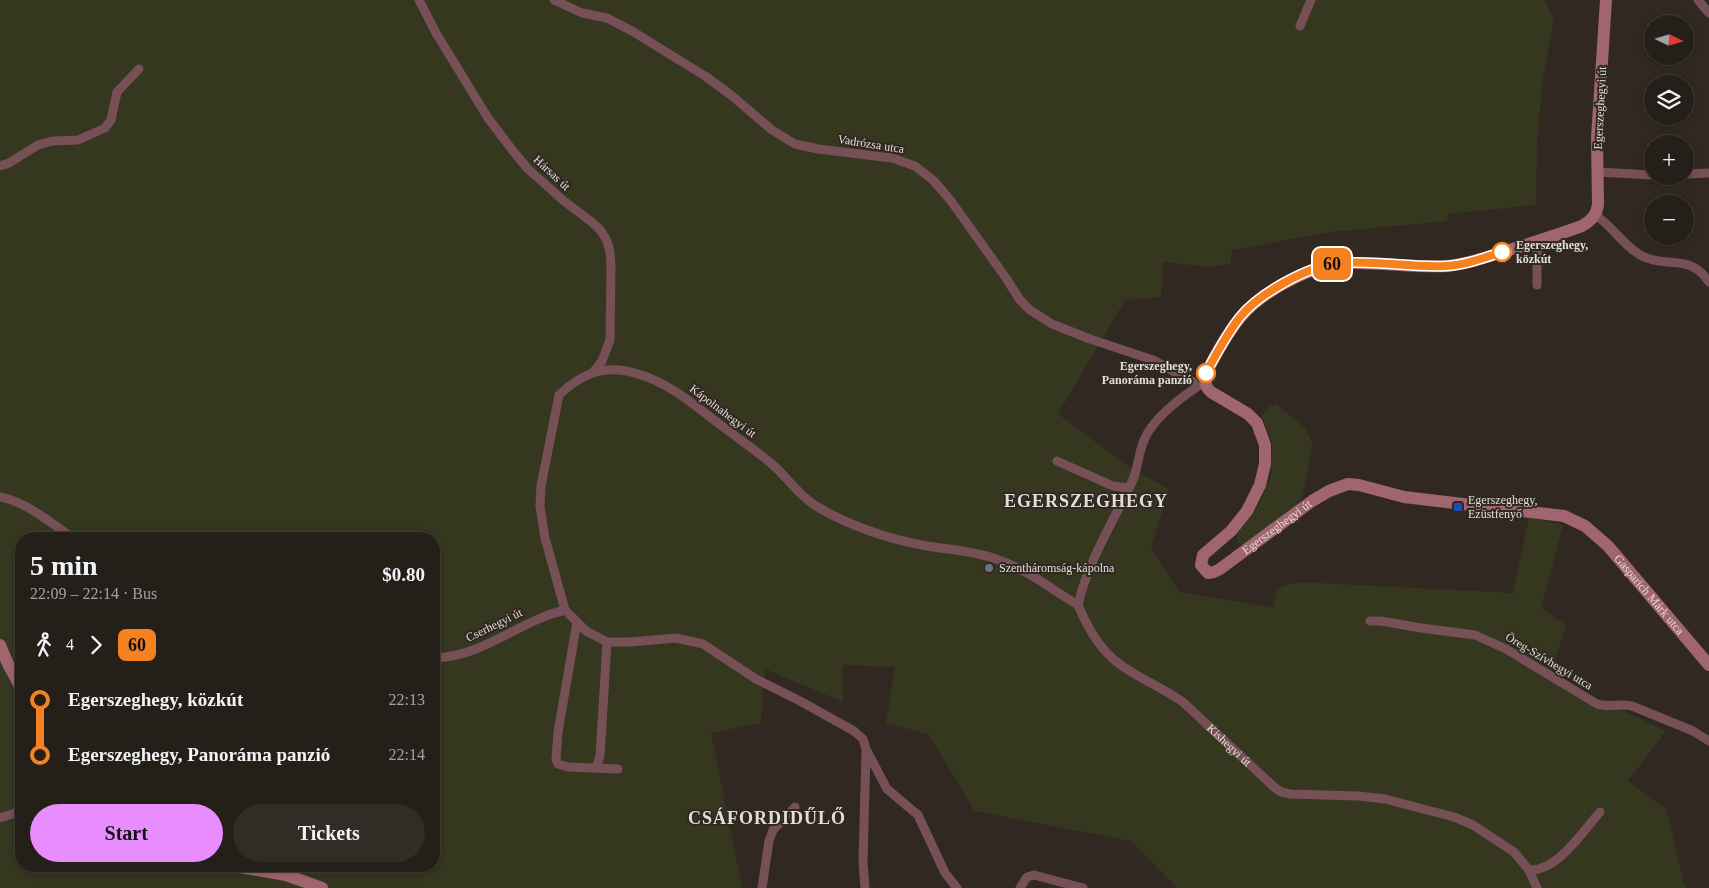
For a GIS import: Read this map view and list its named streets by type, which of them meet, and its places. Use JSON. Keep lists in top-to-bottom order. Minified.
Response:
{"streets":{"street":["Egerszeghegyi út","Vadrózsa utca","Hársas út","Kápolnahegyi út","Gasparich Márk utca","Cserhegyi út","Öreg-Szívhegyi utca","Kishegyi út"]},"crossings":[["Egerszeghegyi út","Vadrózsa utca"],["Egerszeghegyi út","Gasparich Márk utca"],["Hársas út","Kápolnahegyi út"],["Kápolnahegyi út","Kishegyi út"]],"districts":["EGERSZEGHEGY","CSÁFORDIDŰLŐ"],"places":{"other":["Egerszeghegy, közkút","Egerszeghegy, Panoráma panzió","Szentháromság-kápolna"],"transit":["Egerszeghegy, Ezüstfenyő"]},"lines":["bus line 60"],"north":"right","page":{"on_map":"60","map_buttons":["+","−"],"heading":["5 min","22:09 – 22:14 · Bus","$0.80"],"legs":["4","60"],"list":[{"name":"Egerszeghegy, közkút","value":"22:13"},{"name":"Egerszeghegy, Panoráma panzió","value":"22:14"}],"buttons":["Start","Tickets"]}}
